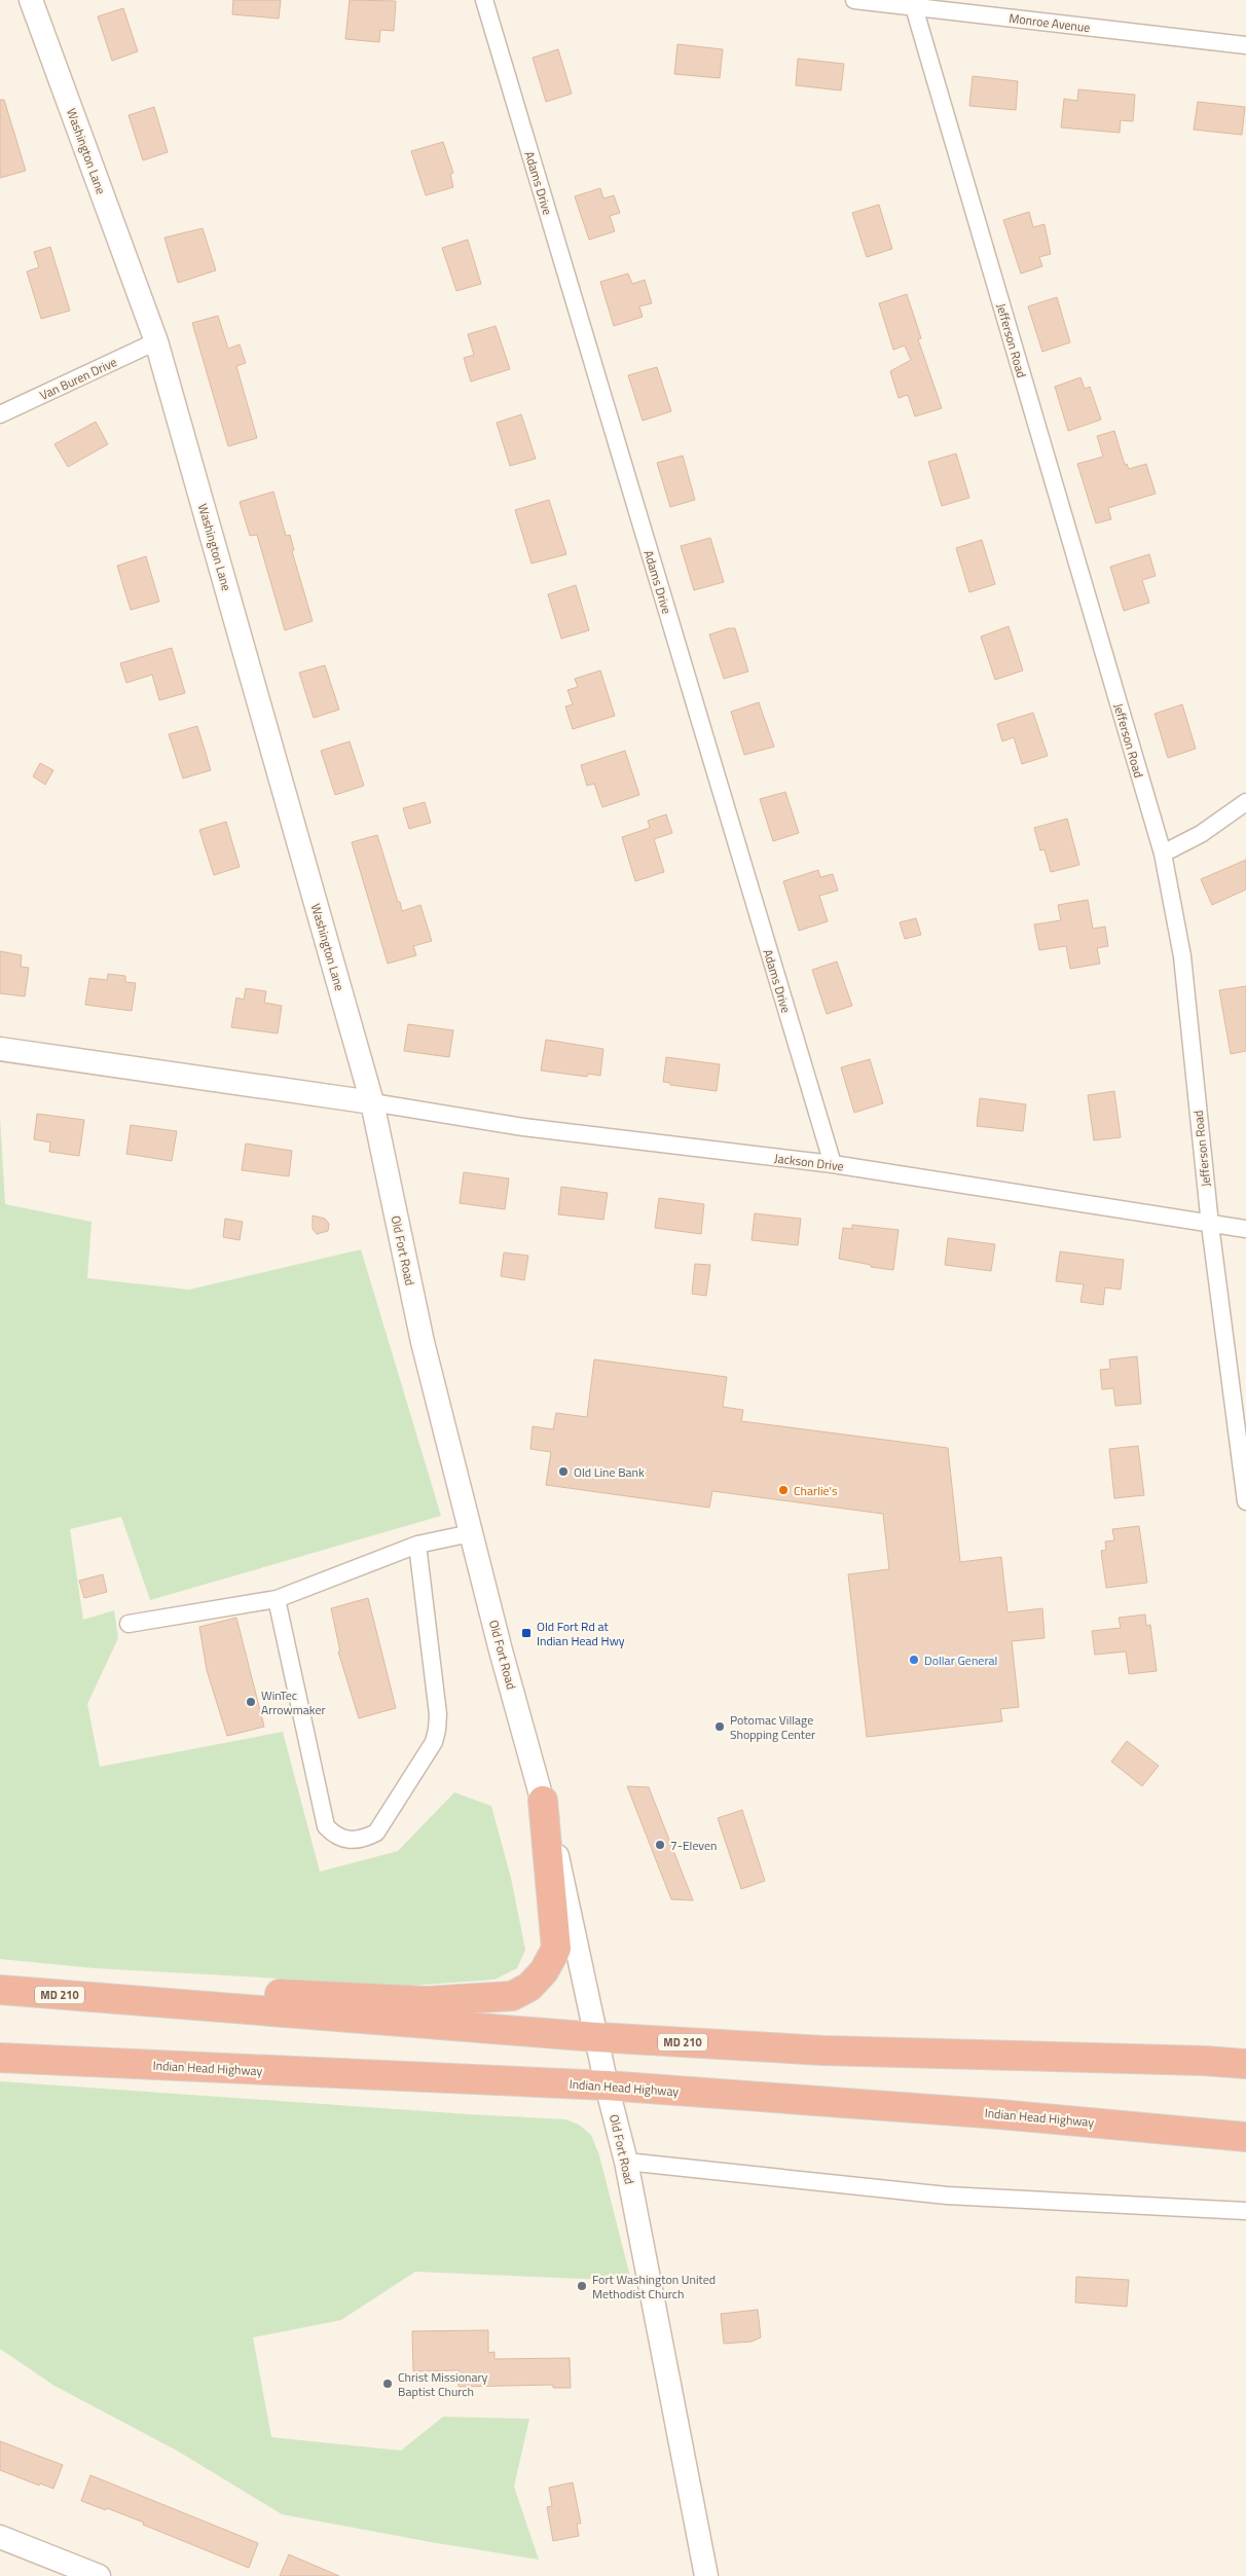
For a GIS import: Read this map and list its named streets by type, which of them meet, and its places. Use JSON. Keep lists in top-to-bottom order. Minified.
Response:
{"streets":{"highway":["MD 210","Indian Head Highway"],"main road":["Washington Lane","Old Fort Road"],"street":["Monroe Avenue","Adams Drive","Jefferson Road","Van Buren Drive","Jackson Drive"]},"crossings":[["Monroe Avenue","Jefferson Road"],["Washington Lane","Van Buren Drive"],["Washington Lane","Jackson Drive"],["Washington Lane","Old Fort Road"],["Adams Drive","Jackson Drive"],["Jefferson Road","Jackson Drive"],["Jackson Drive","Old Fort Road"],["Old Fort Road","MD 210"],["Old Fort Road","Indian Head Highway"]],"places":{"other":["Old Line Bank","Charlie's","Dollar General","WinTec Arrowmaker","Potomac Village Shopping Center","7-Eleven","Fort Washington United Methodist Church","Christ Missionary Baptist Church"],"transit":["Old Fort Rd at Indian Head Hwy"]}}
